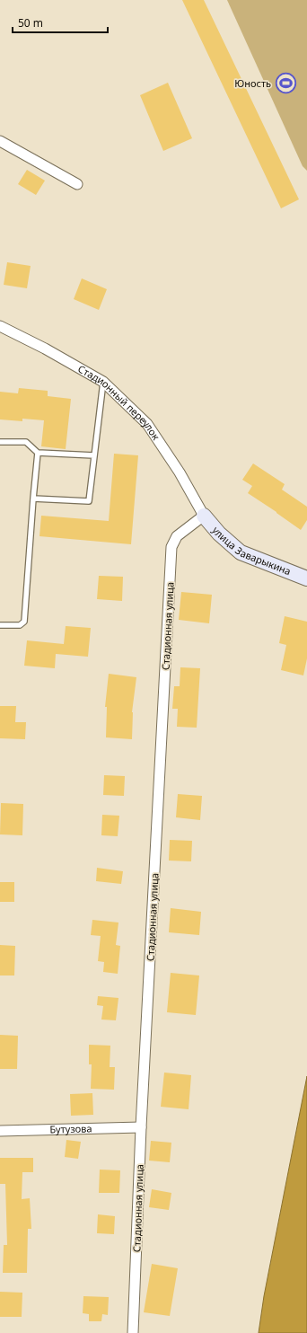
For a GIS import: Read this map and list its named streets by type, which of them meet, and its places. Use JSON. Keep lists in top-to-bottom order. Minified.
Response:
{"streets":{"street":["Стадионный переулок","улица Заварыкина","Стадионная улица","Бутузова"]},"crossings":[["Стадионный переулок","улица Заварыкина"],["Стадионный переулок","Стадионная улица"],["улица Заварыкина","Стадионная улица"],["Стадионная улица","Бутузова"]],"places":{"sports":["Юность"]},"scale_bar":"50 m"}
